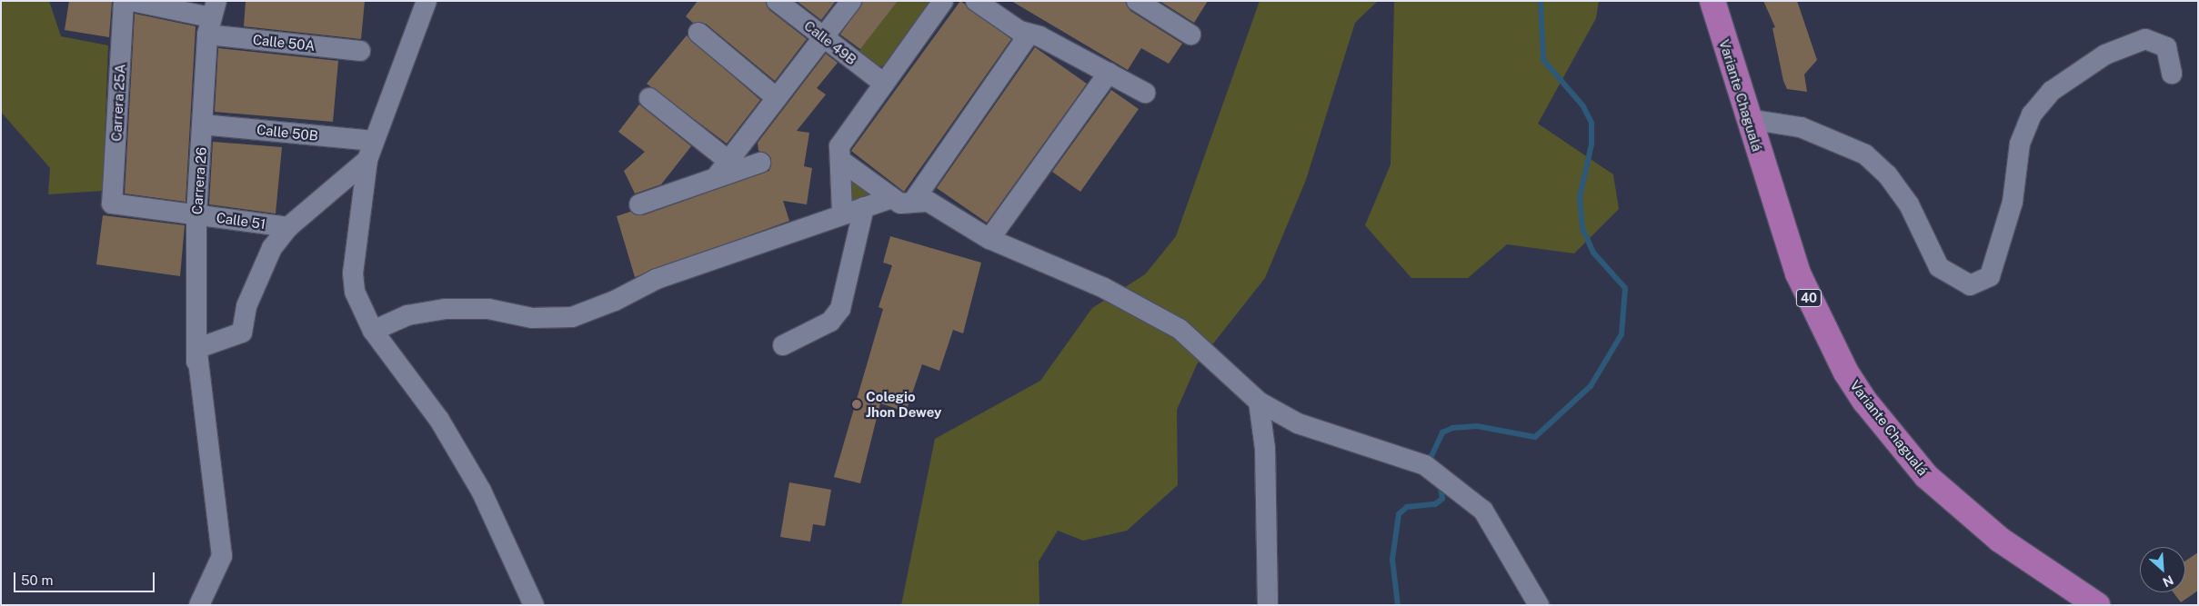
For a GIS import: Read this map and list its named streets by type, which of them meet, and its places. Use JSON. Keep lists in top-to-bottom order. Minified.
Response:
{"streets":{"highway":["Variante Chagualá","40"],"street":["Calle 50A","Calle 49B","Carrera 25A","Calle 50B","Carrera 26","Calle 51"]},"crossings":[["Calle 50A","Carrera 26"],["Carrera 25A","Calle 51"],["Calle 50B","Carrera 26"],["Carrera 26","Calle 51"]],"places":["Colegio Jhon Dewey"],"scale_bar":"50 m","north":"bottom right"}
